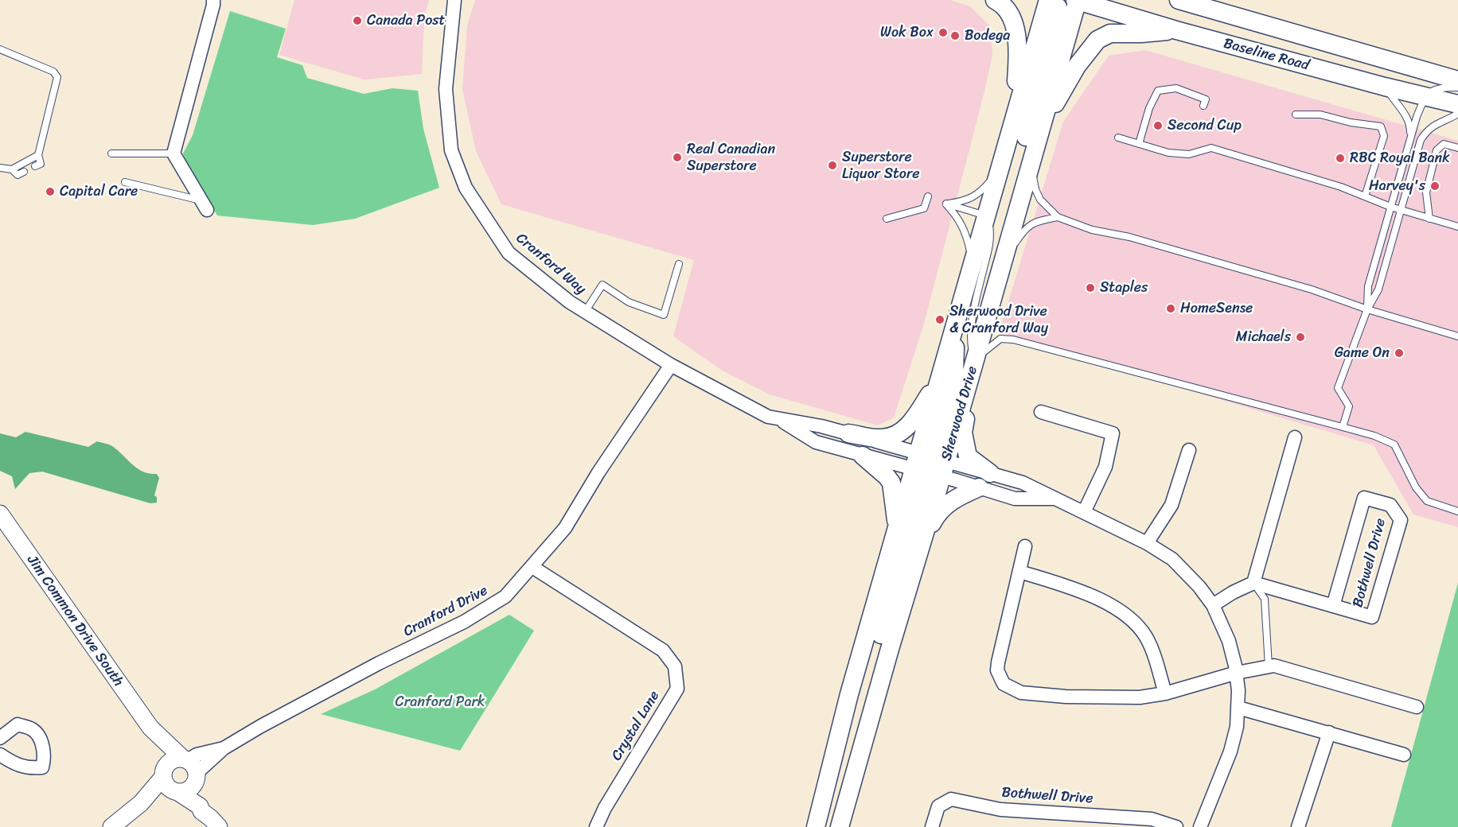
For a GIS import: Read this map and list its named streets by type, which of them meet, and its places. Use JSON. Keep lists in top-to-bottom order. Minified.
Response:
{"streets":{"main road":["Baseline Road","Sherwood Drive"],"street":["Cranford Way","Bothwell Drive","Cranford Drive","Jim Common Drive South","Crystal Lane"]},"crossings":[["Baseline Road","Sherwood Drive"],["Cranford Way","Sherwood Drive"],["Cranford Way","Cranford Drive"],["Cranford Drive","Jim Common Drive South"],["Cranford Drive","Crystal Lane"]],"parks":["Cranford Park"],"places":["Canada Post","Wok Box","Bodega","Second Cup","Real Canadian Superstore","RBC Royal Bank","Superstore Liquor Store","Harvey's","Capital Care","Staples","HomeSense","Sherwood Drive & Cranford Way","Michaels","Game On"]}
